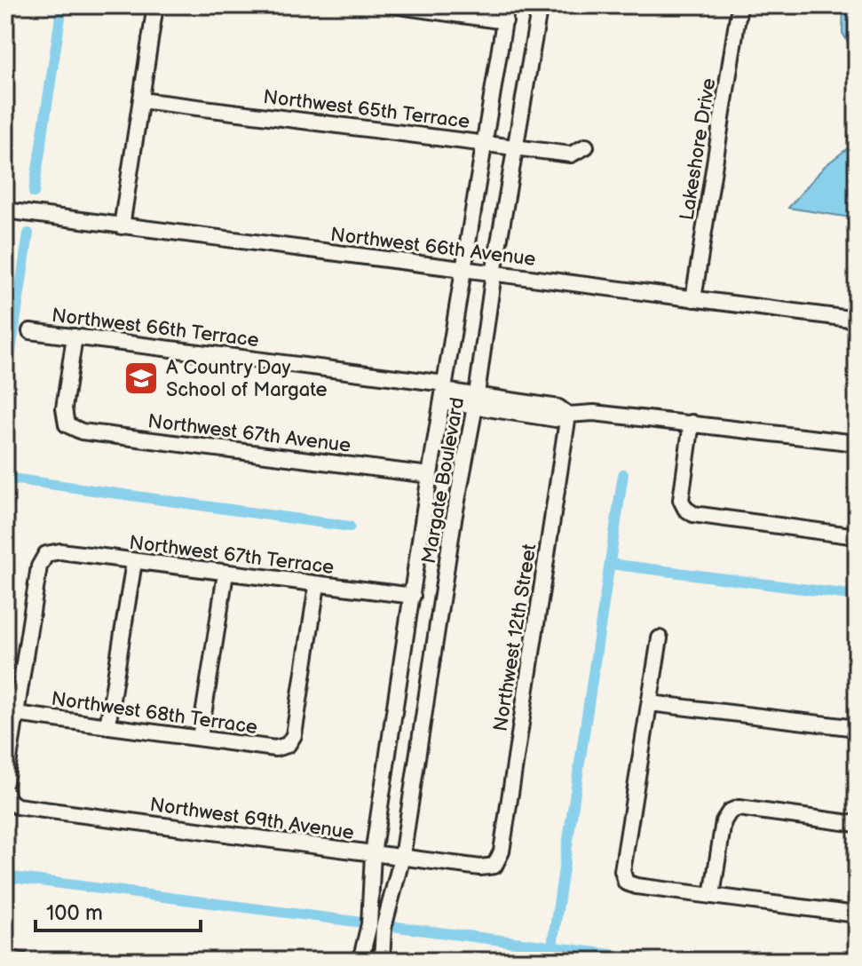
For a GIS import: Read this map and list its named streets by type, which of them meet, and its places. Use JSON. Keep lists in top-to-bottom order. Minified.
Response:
{"streets":{"street":["Northwest 65th Terrace","Lakeshore Drive","Northwest 66th Avenue","Northwest 66th Terrace","Northwest 67th Avenue","Margate Boulevard","Northwest 67th Terrace","Northwest 12th Street","Northwest 68th Terrace","Northwest 69th Avenue"]},"crossings":[["Northwest 65th Terrace","Margate Boulevard"],["Lakeshore Drive","Northwest 66th Avenue"],["Northwest 66th Avenue","Margate Boulevard"],["Northwest 66th Terrace","Northwest 67th Avenue"],["Northwest 66th Terrace","Margate Boulevard"],["Northwest 66th Terrace","Northwest 12th Street"],["Northwest 67th Avenue","Margate Boulevard"],["Margate Boulevard","Northwest 67th Terrace"],["Margate Boulevard","Northwest 69th Avenue"],["Northwest 67th Terrace","Northwest 68th Terrace"],["Northwest 12th Street","Northwest 69th Avenue"]],"places":{"school or university":["A Country Day School of Margate"]},"scale_bar":"100 m"}
